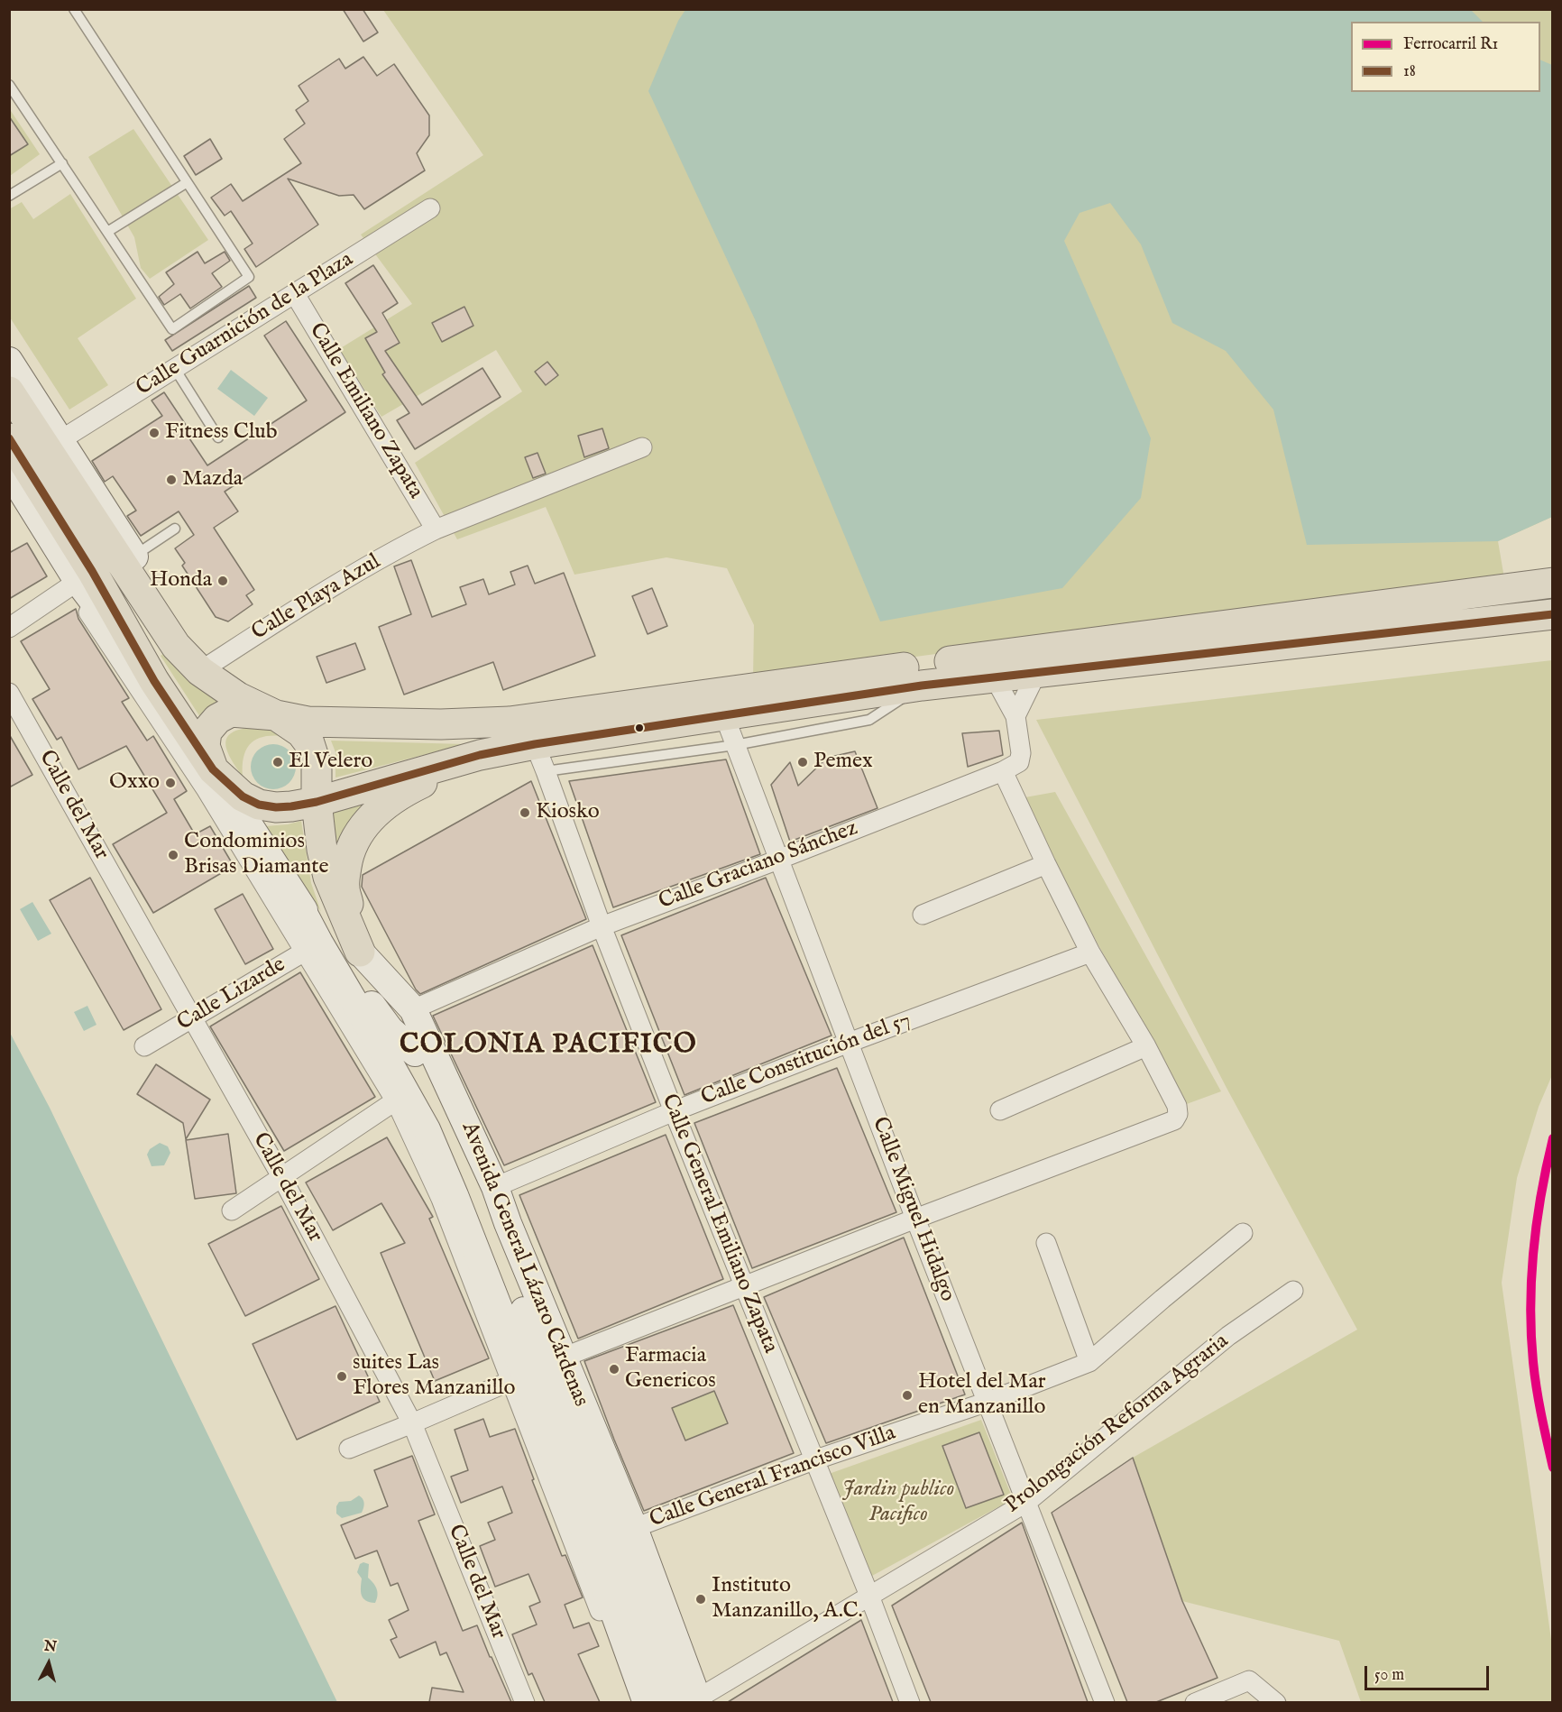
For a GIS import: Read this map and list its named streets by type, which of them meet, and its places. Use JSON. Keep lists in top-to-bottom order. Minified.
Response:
{"streets":{"street":["Calle Guarnición de la Plaza","Calle Emiliano Zapata","Calle Playa Azul","Calle del Mar","Calle Graciano Sánchez","Calle Lizarde","Calle Constitución del 57","Calle Miguel Hidalgo","Calle General Emiliano Zapata","Avenida General Lázaro Cárdenas","Prolongación Reforma Agraria","Calle General Francisco Villa"]},"crossings":[["Calle Guarnición de la Plaza","Calle Emiliano Zapata"],["Calle Emiliano Zapata","Calle Playa Azul"],["Calle del Mar","Calle Lizarde"],["Calle Graciano Sánchez","Calle Miguel Hidalgo"],["Calle Graciano Sánchez","Calle General Emiliano Zapata"],["Calle Graciano Sánchez","Avenida General Lázaro Cárdenas"],["Calle Lizarde","Avenida General Lázaro Cárdenas"],["Calle Constitución del 57","Calle Miguel Hidalgo"],["Calle Constitución del 57","Calle General Emiliano Zapata"],["Calle Constitución del 57","Avenida General Lázaro Cárdenas"],["Calle Miguel Hidalgo","Prolongación Reforma Agraria"],["Calle Miguel Hidalgo","Calle General Francisco Villa"],["Calle General Emiliano Zapata","Prolongación Reforma Agraria"],["Calle General Emiliano Zapata","Calle General Francisco Villa"],["Avenida General Lázaro Cárdenas","Prolongación Reforma Agraria"],["Avenida General Lázaro Cárdenas","Calle General Francisco Villa"]],"districts":["COLONIA PACIFICO"],"parks":["Jardin publico Pacifico"],"places":["Fitness Club","Mazda","Honda","El Velero","Pemex","Oxxo","Kiosko","Condominios Brisas Diamante","Farmacia Genericos","suites Las Flores Manzanillo","Hotel del Mar en Manzanillo","Instituto Manzanillo, A.C."],"lines":["transit line 18","rail line R1"],"legend":["Ferrocarril R1","18"],"scale_bar":"50 m","north":"top"}
